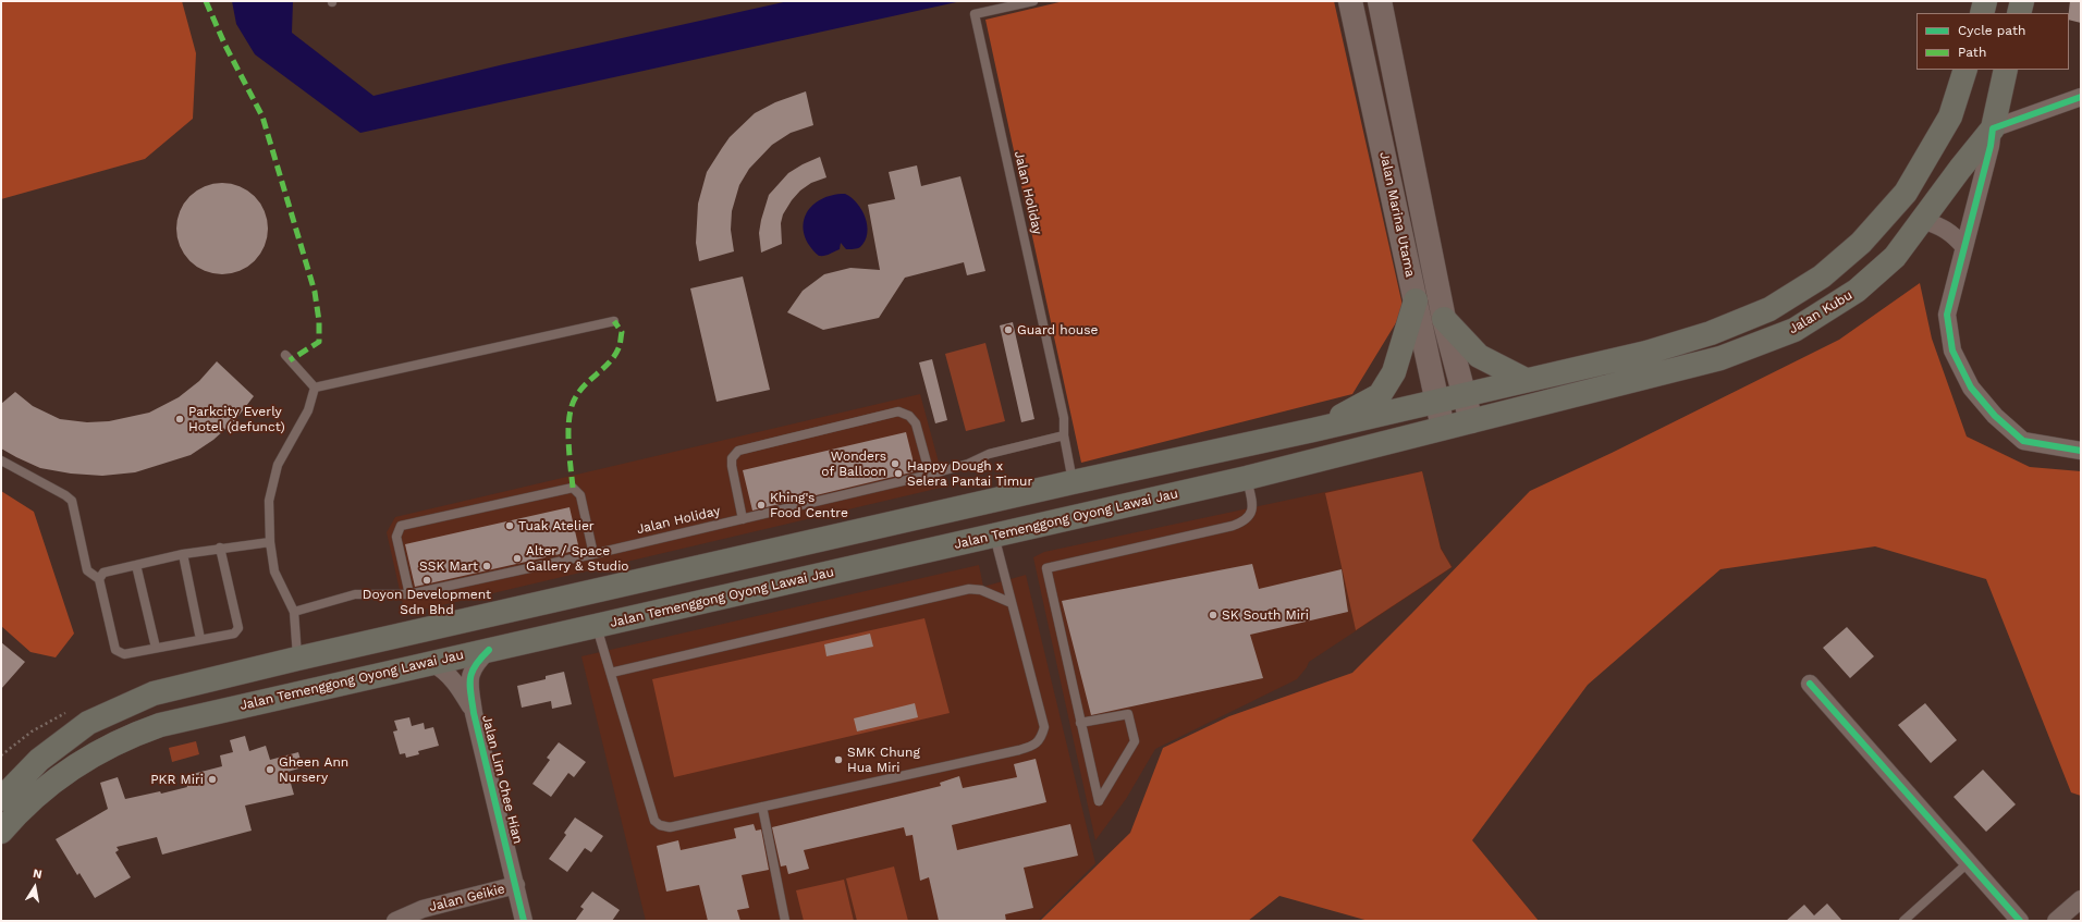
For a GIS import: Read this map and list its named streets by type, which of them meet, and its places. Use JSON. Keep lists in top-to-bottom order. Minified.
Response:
{"streets":{"main road":["Jalan Marina Utama","Jalan Kubu","Jalan Temenggong Oyong Lawai Jau"],"street":["Jalan Lim Chee Hian","Jalan Geikie"],"lane":["Jalan Holiday"]},"crossings":[["Jalan Marina Utama","Jalan Kubu"],["Jalan Marina Utama","Jalan Temenggong Oyong Lawai Jau"],["Jalan Kubu","Jalan Temenggong Oyong Lawai Jau"],["Jalan Temenggong Oyong Lawai Jau","Jalan Lim Chee Hian"],["Jalan Lim Chee Hian","Jalan Geikie"]],"places":["Guard house","Parkcity Everly Hotel (defunct)","Wonders of Balloon","Happy Dough x Selera Pantai Timur","Khing's Food Centre","Tuak Atelier","Alter / Space Gallery & Studio","SSK Mart","Doyon Development Sdn Bhd","SK South Miri","SMK Chung Hua Miri","Gheen Ann Nursery","PKR Miri"],"legend":["Cycle path","Path"],"north":"top"}
